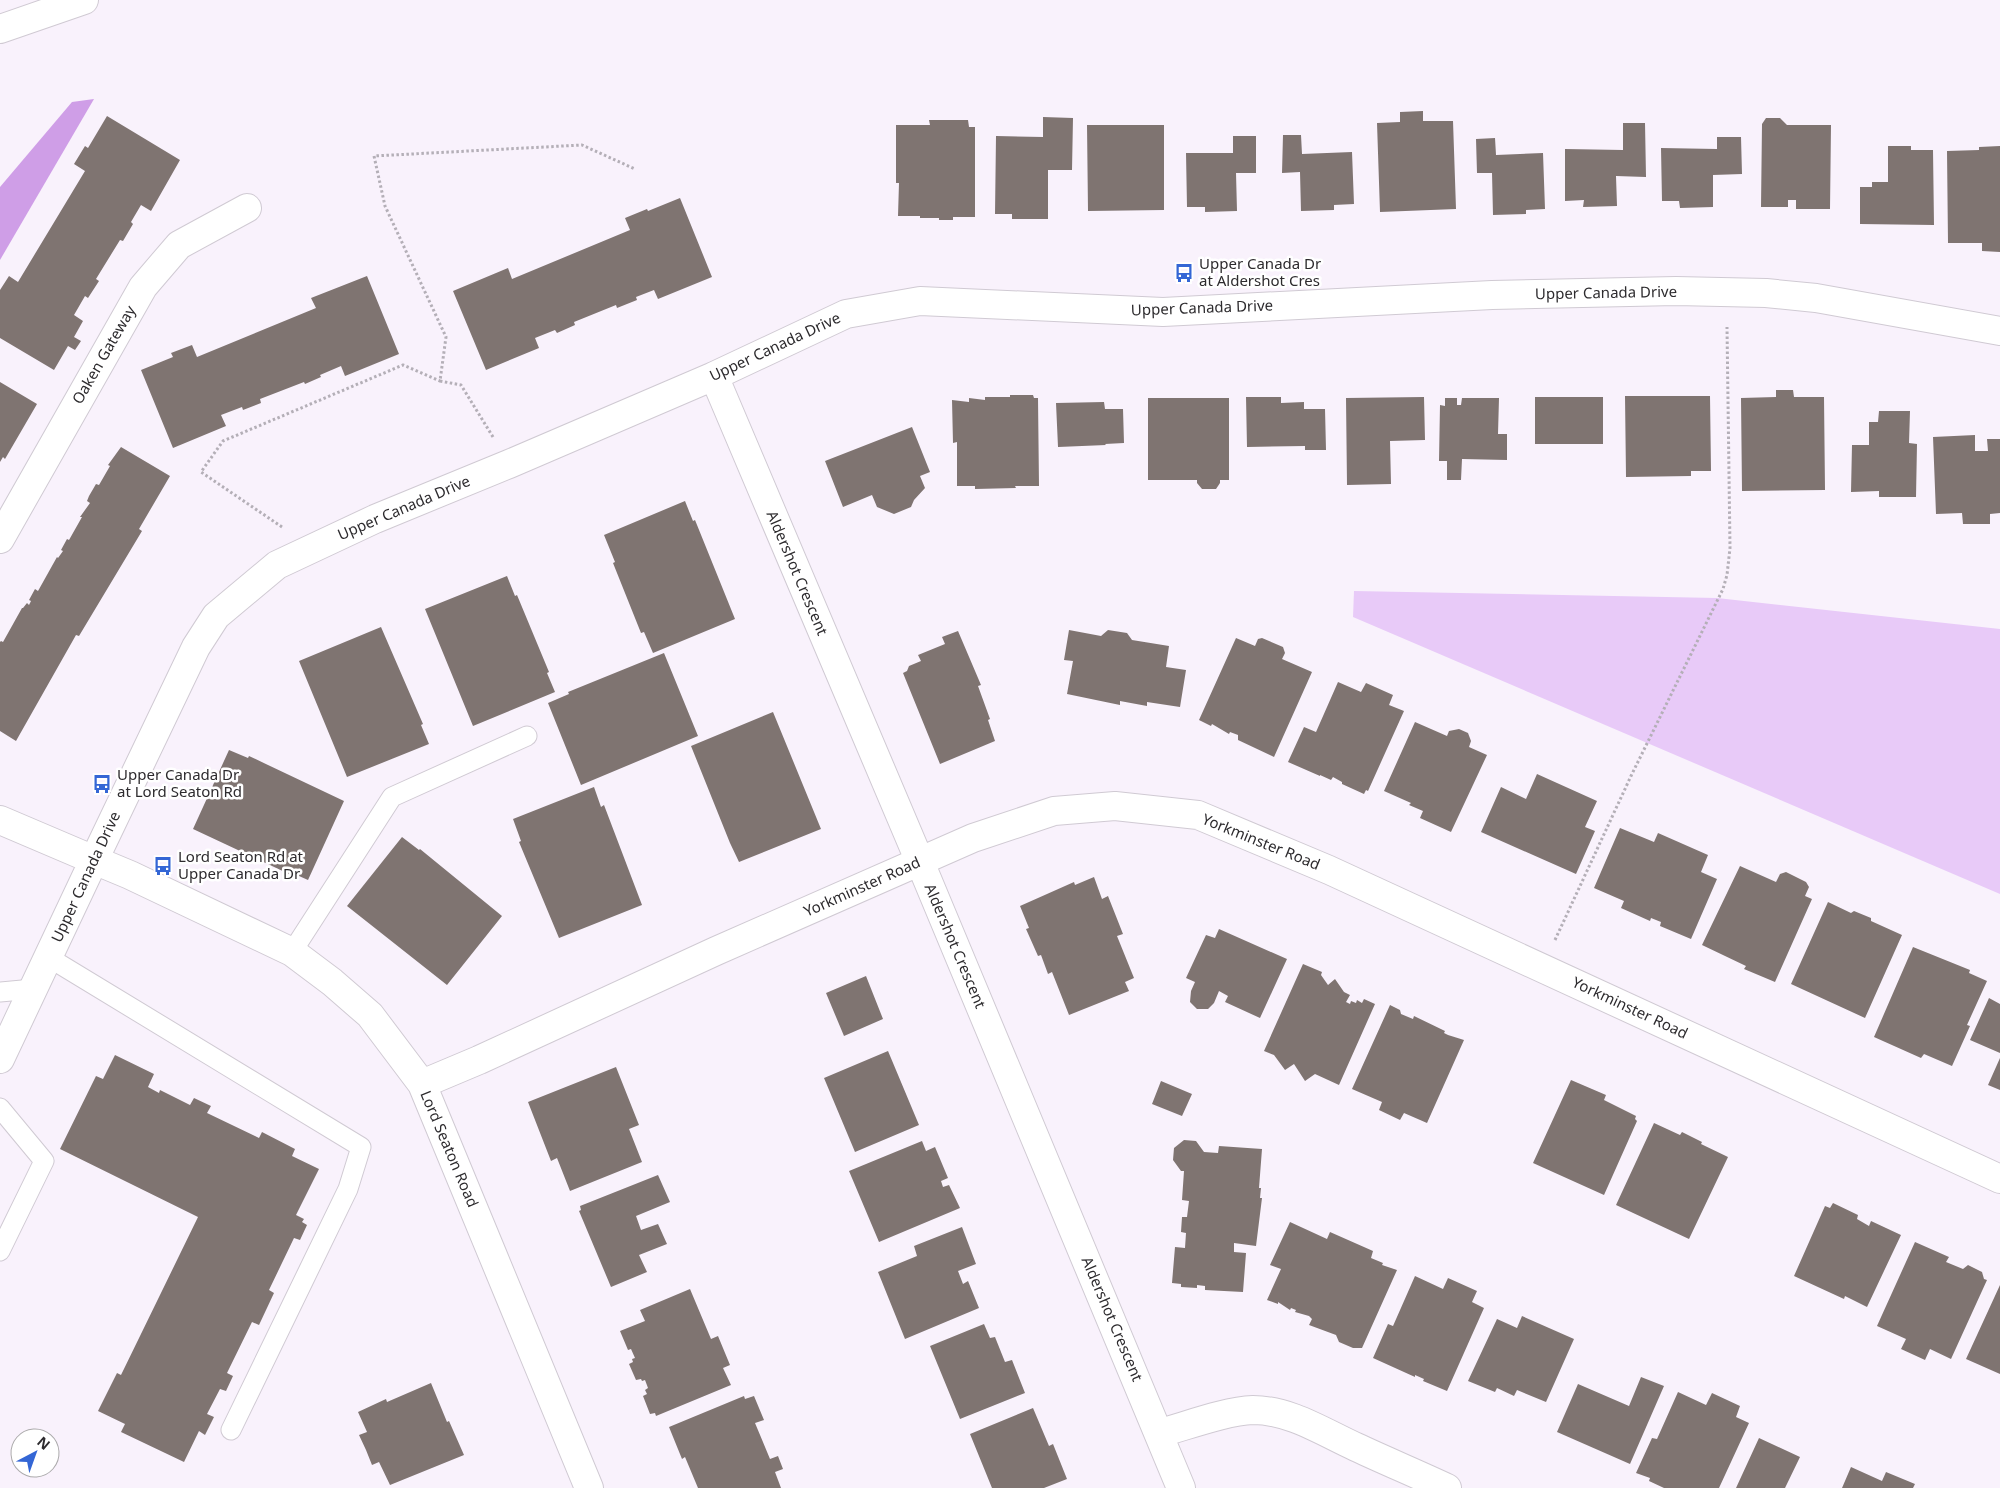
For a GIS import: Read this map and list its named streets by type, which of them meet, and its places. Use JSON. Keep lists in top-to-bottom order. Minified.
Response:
{"streets":{"main road":["Upper Canada Drive","Oaken Gateway","Aldershot Crescent","Yorkminster Road","Lord Seaton Road"]},"crossings":[["Upper Canada Drive","Aldershot Crescent"],["Upper Canada Drive","Lord Seaton Road"],["Aldershot Crescent","Yorkminster Road"],["Yorkminster Road","Lord Seaton Road"]],"places":{"bus stop":["Upper Canada Dr at Aldershot Cres","Upper Canada Dr at Lord Seaton Rd","Lord Seaton Rd at Upper Canada Dr"]},"north":"top right"}
